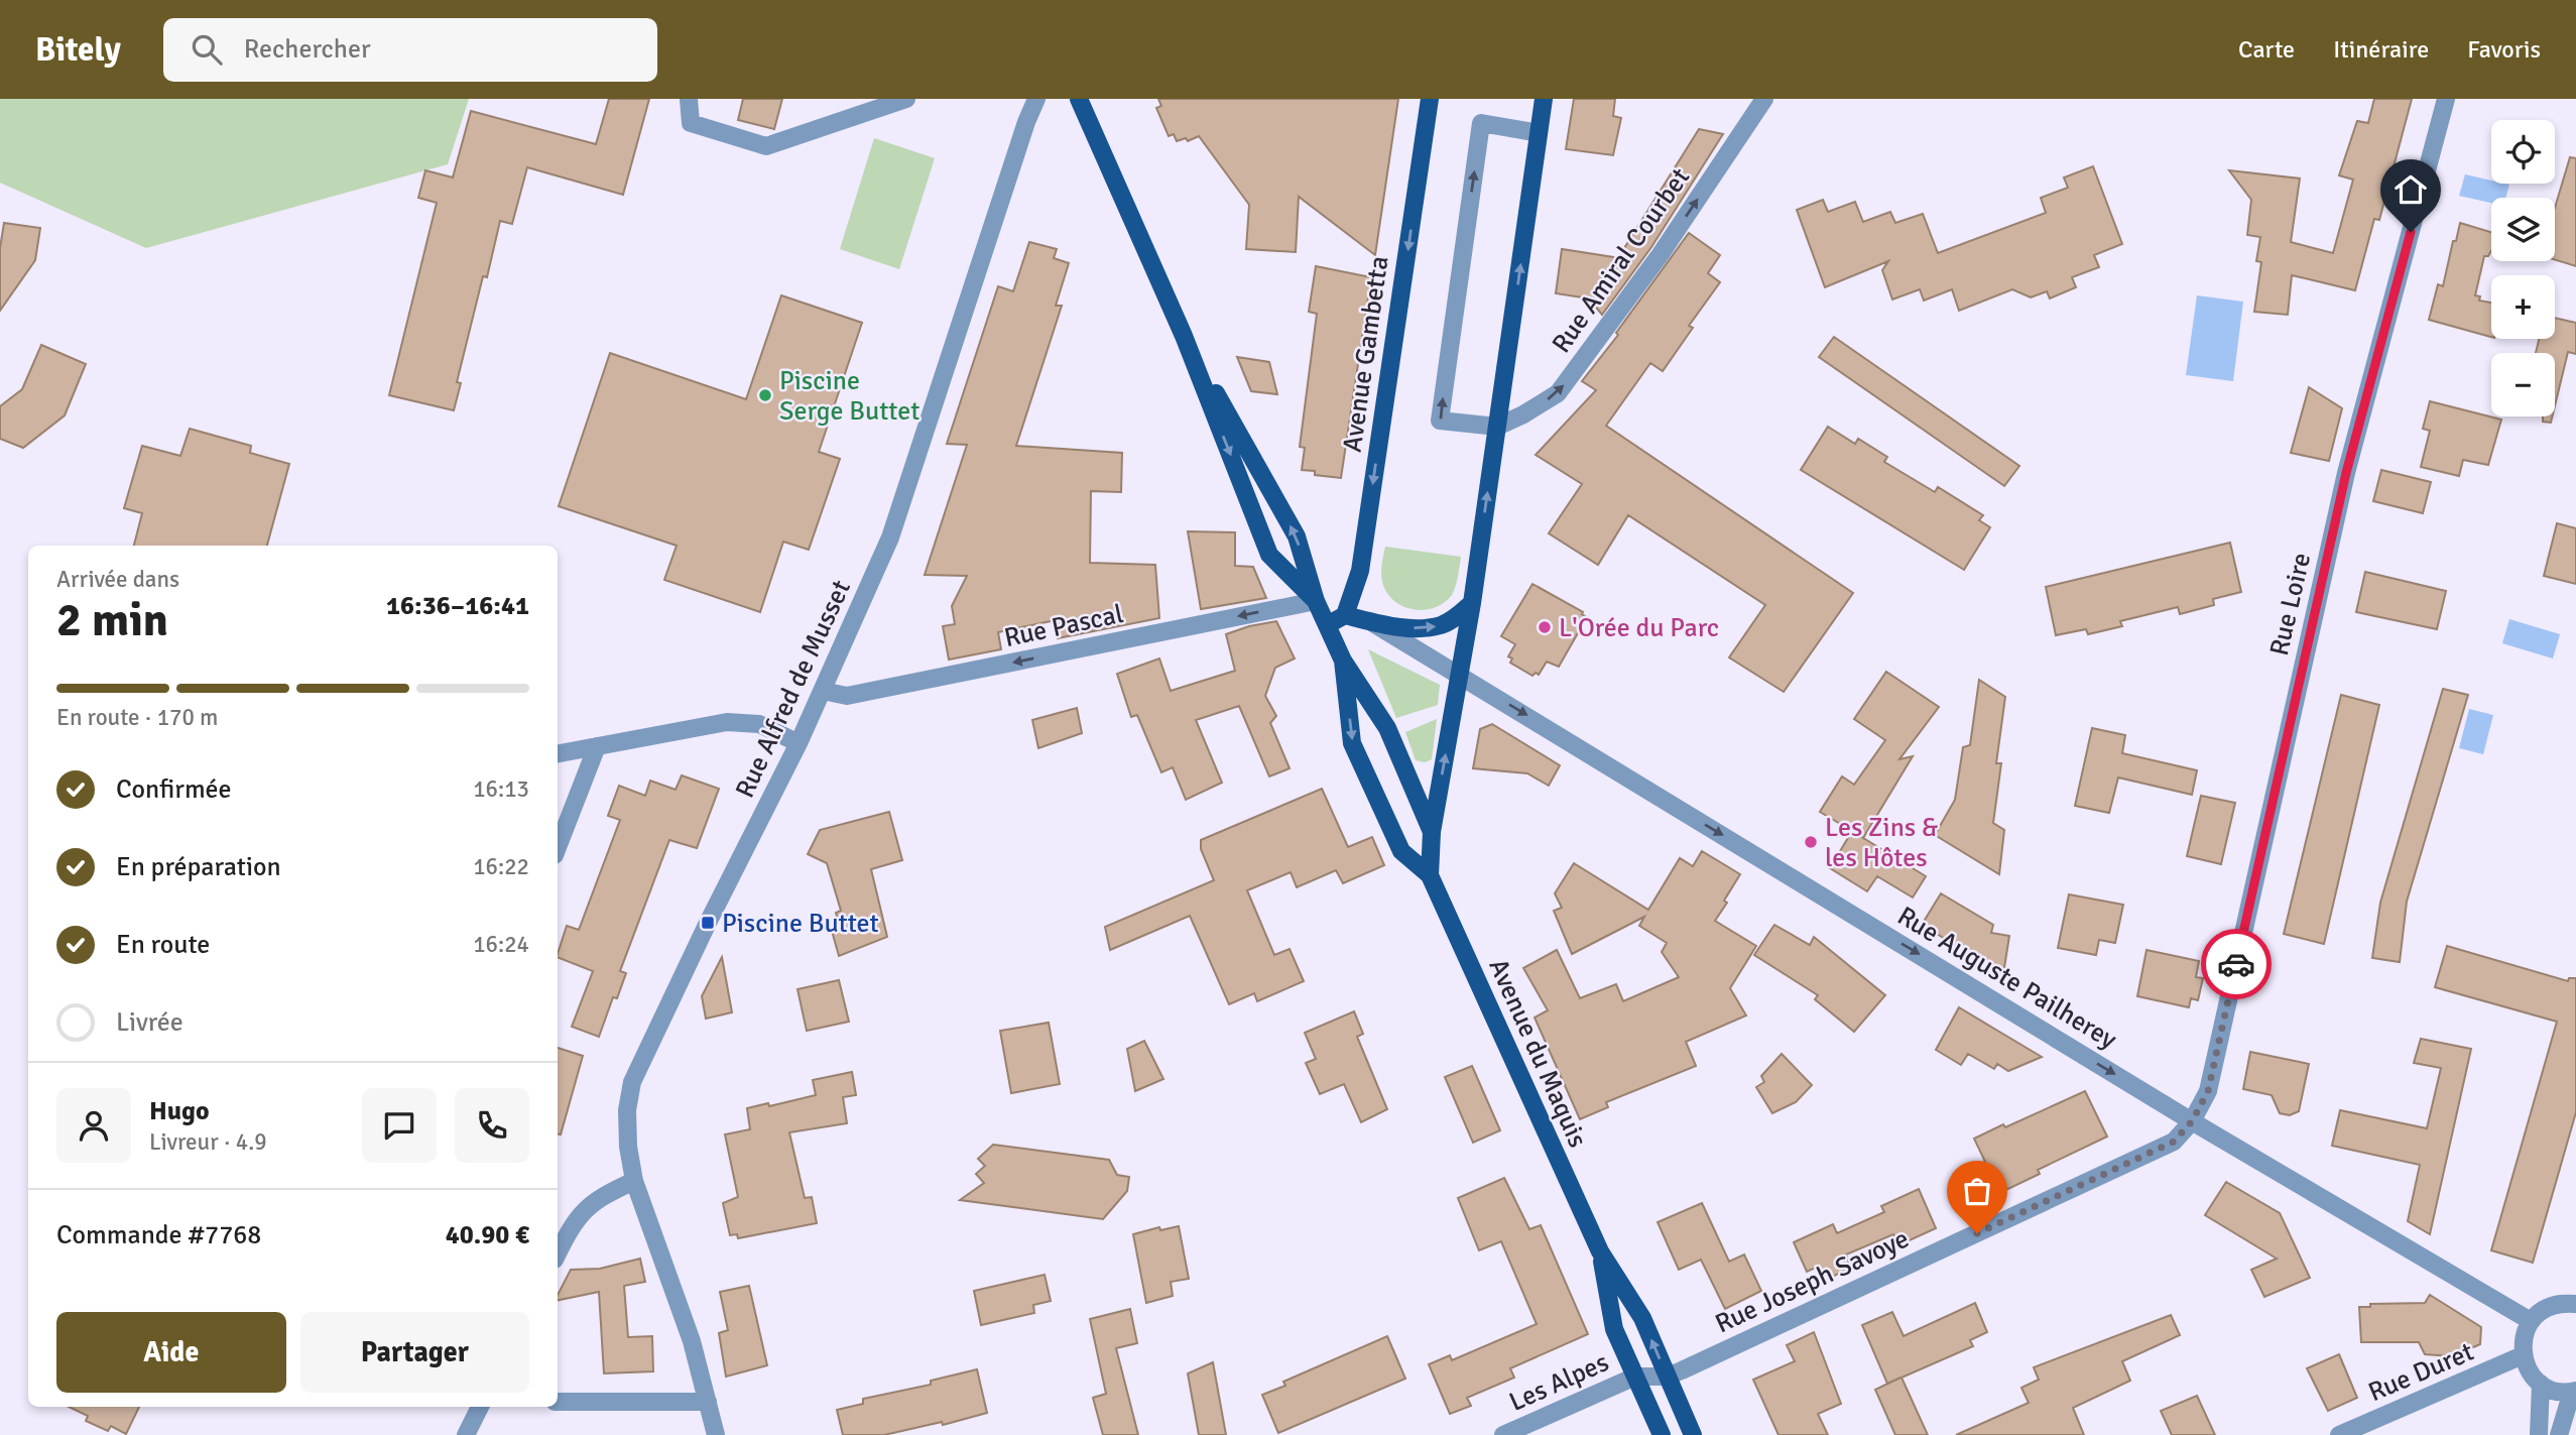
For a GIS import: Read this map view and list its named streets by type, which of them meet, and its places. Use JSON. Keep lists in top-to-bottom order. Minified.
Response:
{"streets":{"main road":["Avenue Gambetta","Avenue du Maquis"],"street":["Rue Amiral Courbet","Rue Loire","Rue Pascal","Rue Alfred de Musset","Rue Auguste Pailherey","Rue Joseph Savoye","Rue Duret","Les Alpes"]},"crossings":[["Rue Loire","Rue Auguste Pailherey"],["Rue Loire","Rue Joseph Savoye"],["Rue Pascal","Rue Alfred de Musset"],["Rue Auguste Pailherey","Rue Joseph Savoye"],["Avenue du Maquis","Rue Joseph Savoye"],["Avenue du Maquis","Les Alpes"],["Rue Joseph Savoye","Les Alpes"]],"one_way":["Rue Amiral Courbet","Rue Pascal","Rue Auguste Pailherey"],"places":{"other":["Piscine Serge Buttet","L'Orée du Parc","Les Zins & les Hôtes"],"transit":["Piscine Buttet"]},"page":{"header":"Bitely","search":"Rechercher","nav":["Carte","Itinéraire","Favoris"],"map_buttons":["+","−"],"heading":["2 min","Arrivée dans","16:36–16:41"],"panel":["Hugo","Livreur · 4.9","Commande #7768","40.90 €"],"bar":"En route · 170 m","list":[["Confirmée","16:13"],["En préparation","16:22"],["En route","16:24"],"Livrée"],"buttons":["Aide","Partager"]}}
